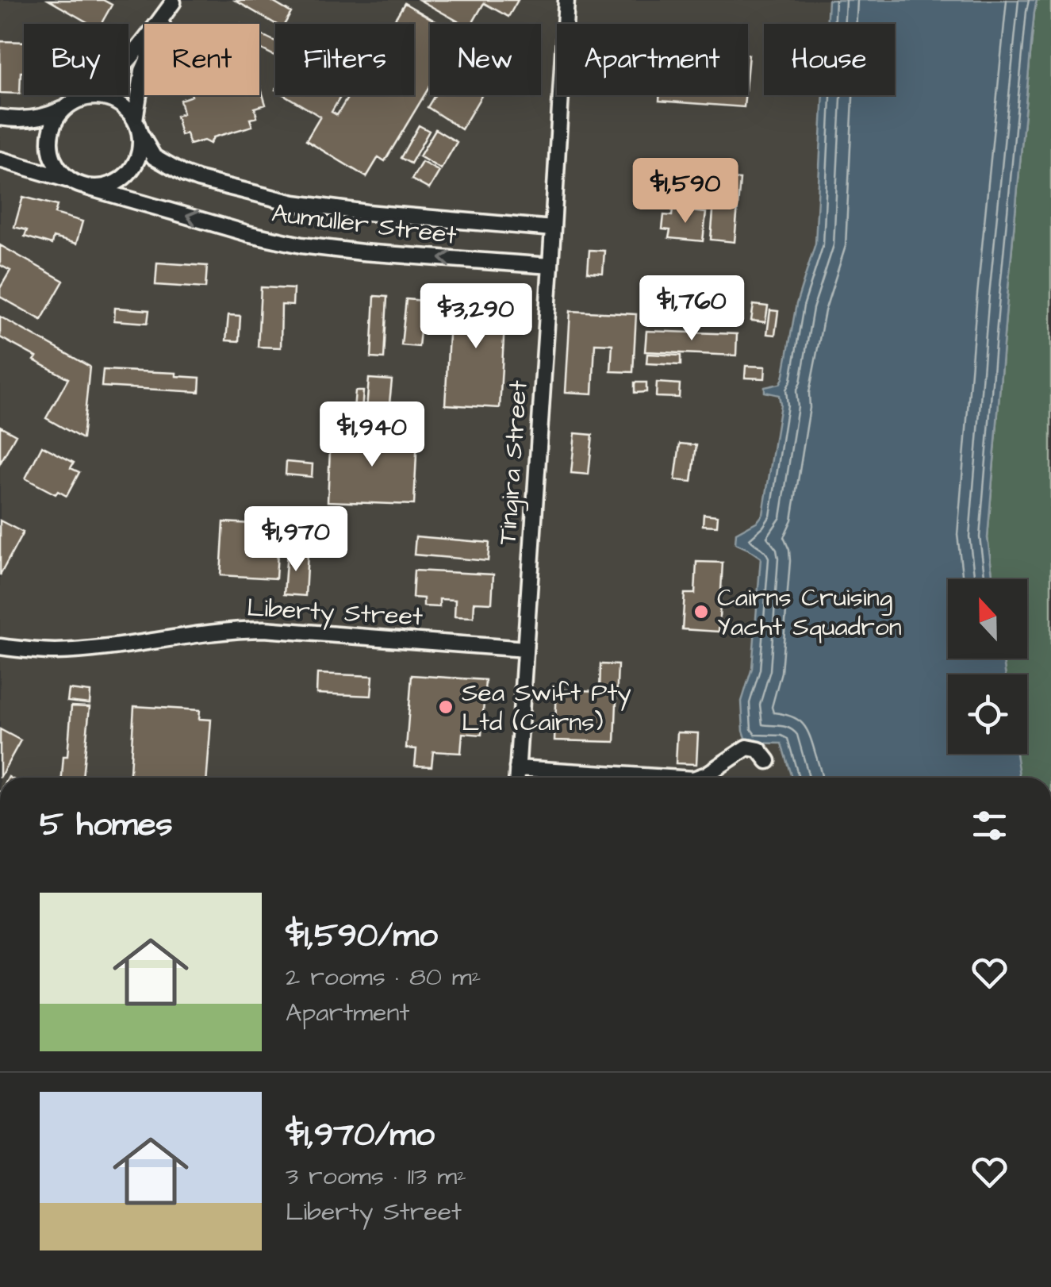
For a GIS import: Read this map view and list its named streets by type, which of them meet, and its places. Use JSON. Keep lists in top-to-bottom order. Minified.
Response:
{"streets":{"street":["Aumuller Street","Tingira Street","Liberty Street"]},"crossings":[["Aumuller Street","Tingira Street"],["Tingira Street","Liberty Street"]],"places":["Cairns Cruising Yacht Squadron","Sea Swift Pty Ltd (Cairns)"],"north":"top","page":{"chip":["Buy","Rent","Filters","New","Apartment","House"],"price":["$1,590","$1,760","$3,290","$1,940","$1,970"],"heading":"5 homes","list":[{"name":"$1,590/mo","note":"2 rooms · 80 m² · Apartment"},{"name":"$1,970/mo","note":"3 rooms · 113 m² · Liberty Street"}]}}
